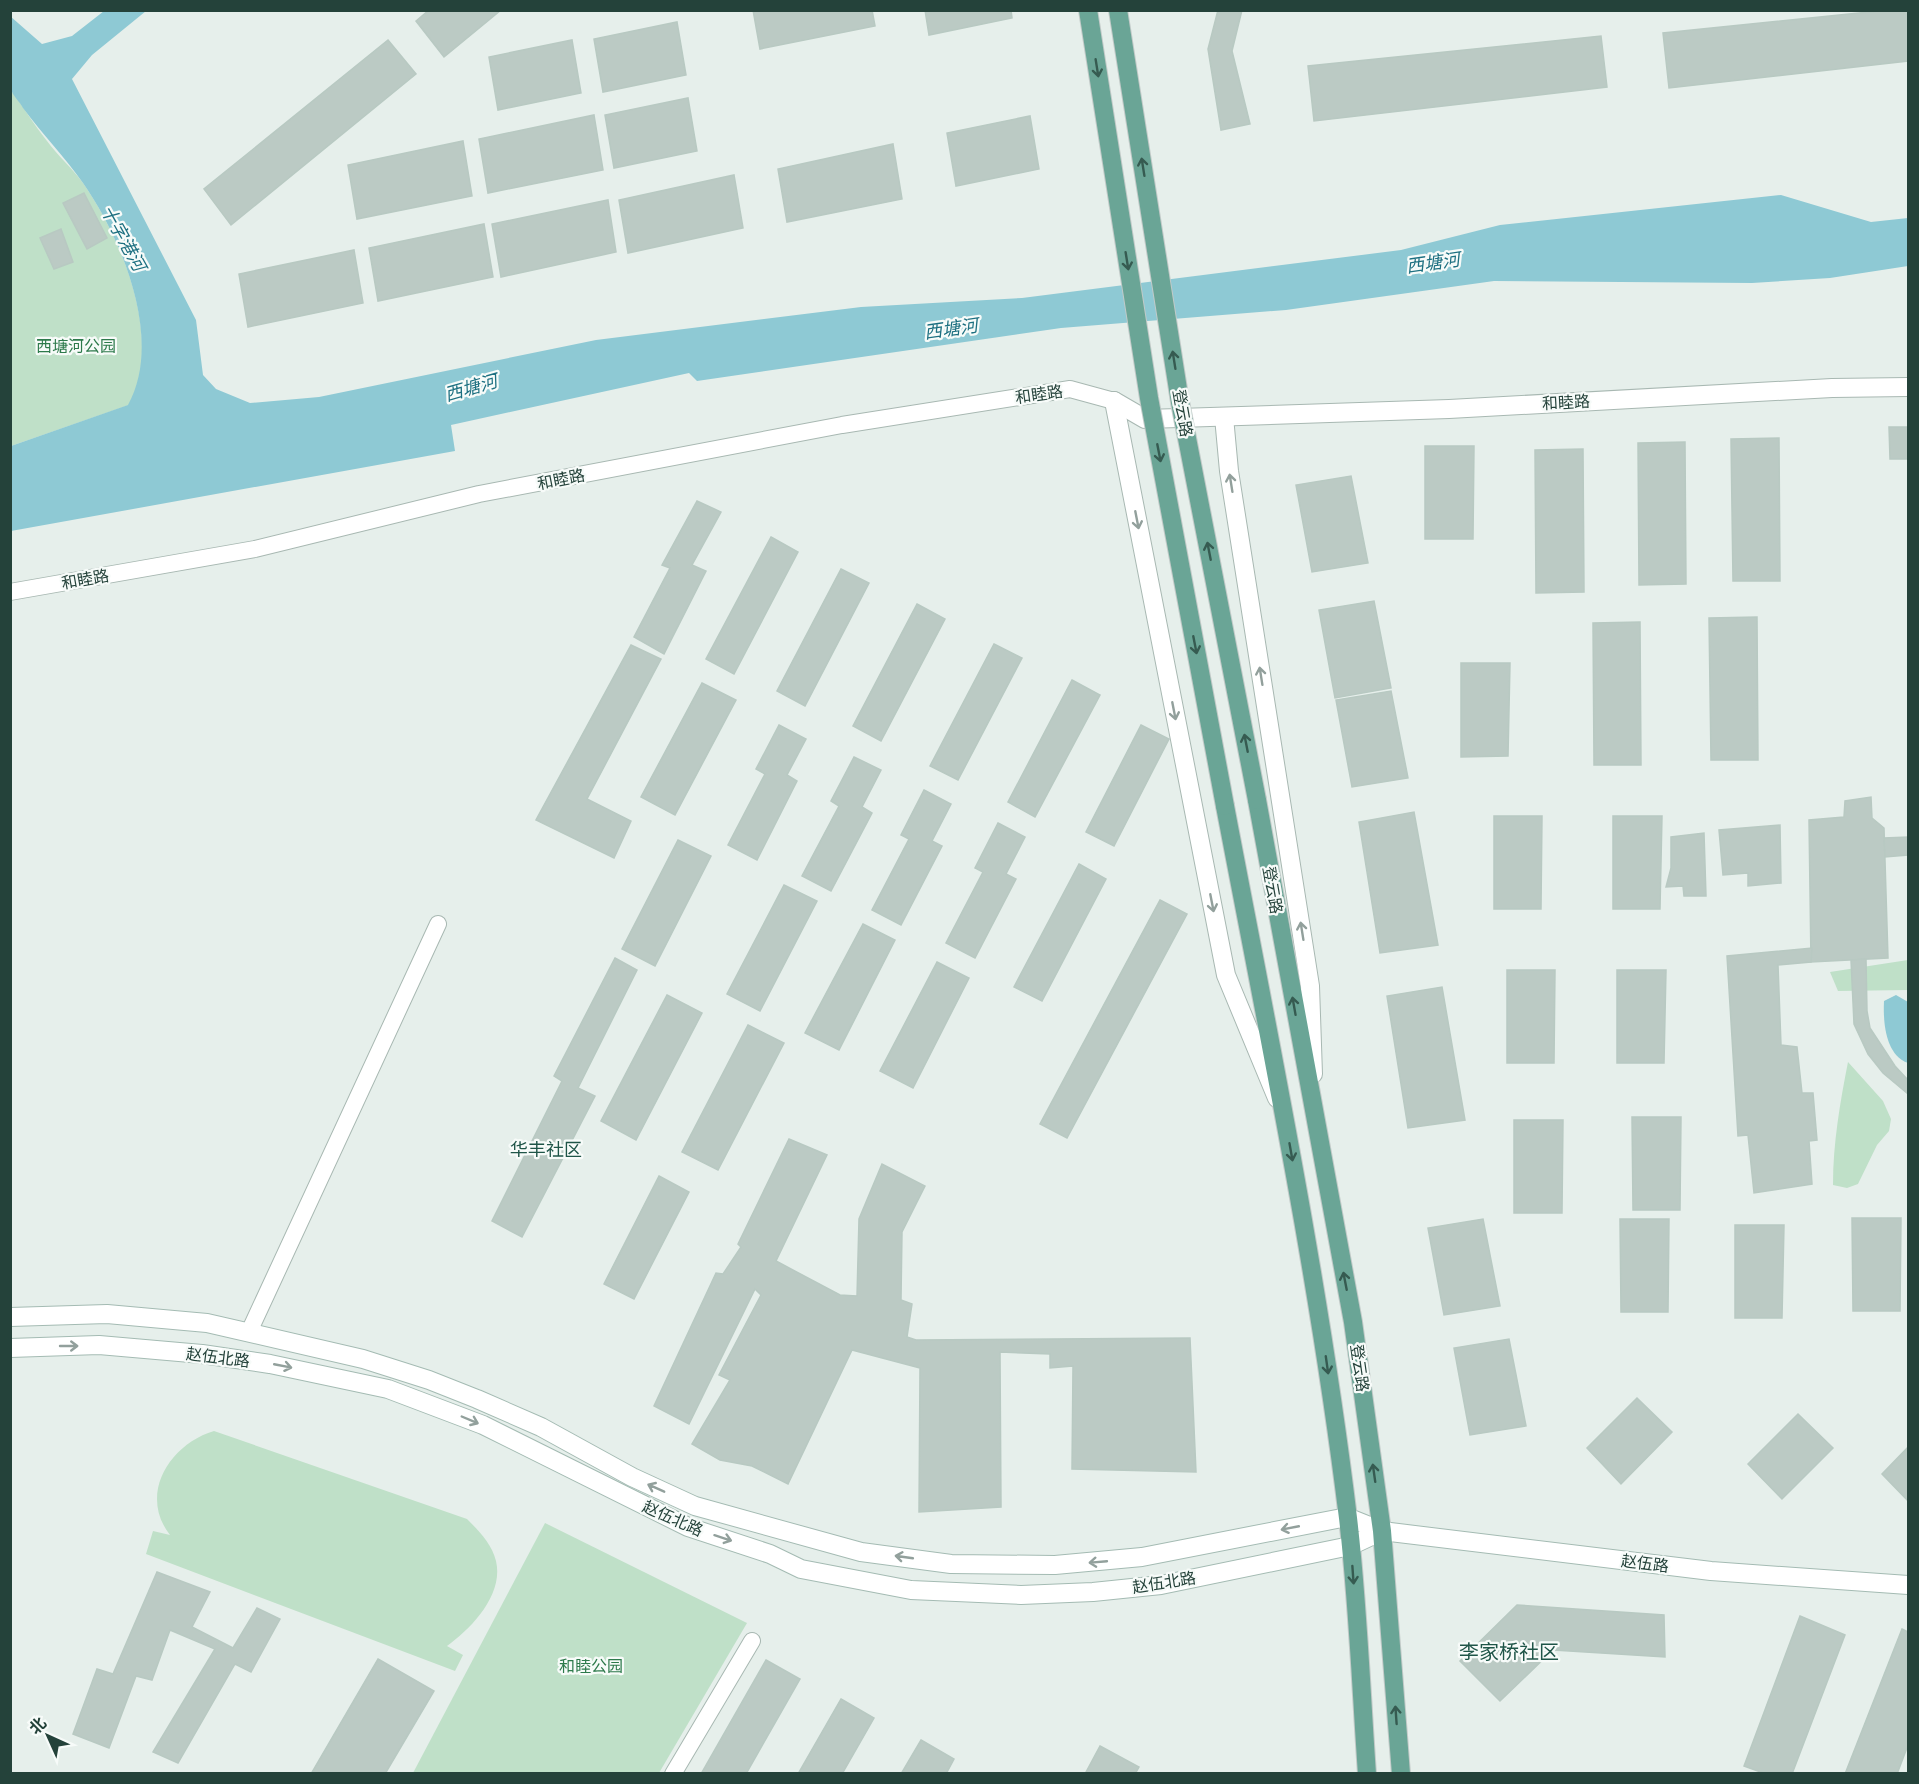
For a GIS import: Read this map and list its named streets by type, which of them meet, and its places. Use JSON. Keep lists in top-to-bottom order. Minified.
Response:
{"streets":{"main road":["和睦路","登云路","赵伍北路","赵伍路"]},"crossings":[["登云路","赵伍北路"],["登云路","赵伍路"],["赵伍北路","赵伍路"]],"districts":["华丰社区","李家桥社区"],"water":["十字港河","西塘河"],"parks":["西塘河公园","和睦公园"],"north":"top left"}
